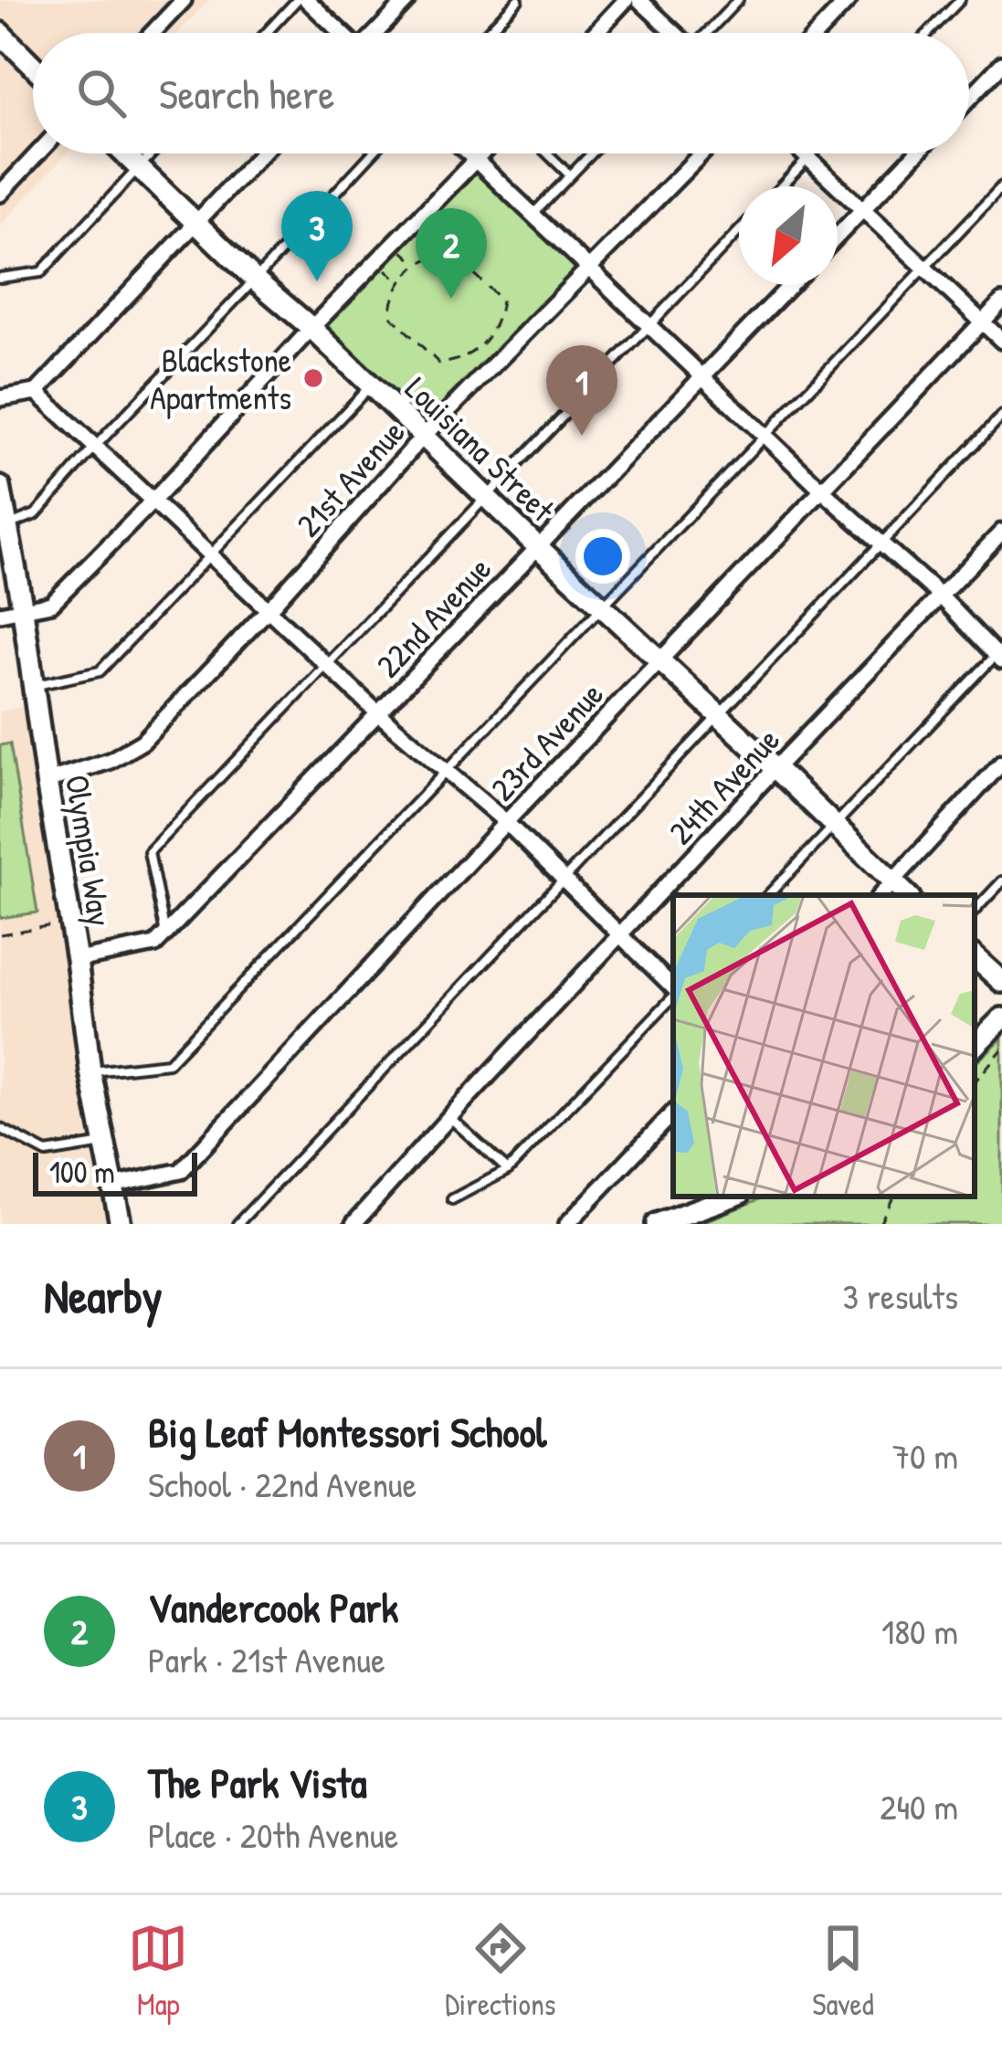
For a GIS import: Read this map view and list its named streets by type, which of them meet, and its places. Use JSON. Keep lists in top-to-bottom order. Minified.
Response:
{"streets":{"street":["Louisiana Street","21st Avenue","22nd Avenue","23rd Avenue","24th Avenue","Olympia Way"]},"crossings":[["Louisiana Street","21st Avenue"],["Louisiana Street","22nd Avenue"],["Louisiana Street","23rd Avenue"],["Louisiana Street","24th Avenue"],["21st Avenue","Olympia Way"],["22nd Avenue","Olympia Way"],["23rd Avenue","Olympia Way"]],"places":["Blackstone Apartments"],"scale_bar":"100 m","north":"bottom left","page":{"search":"Search here","pins":["3","2","1"],"scale":"100 m","heading":["Nearby","3 results"],"list":[{"mark":"1","name":"Big Leaf Montessori School","note":"School · 22nd Avenue","value":"70 m"},{"mark":"2","name":"Vandercook Park","note":"Park · 21st Avenue","value":"180 m"},{"mark":"3","name":"The Park Vista","note":"Place · 20th Avenue","value":"240 m"}],"nav":["Map","Directions","Saved"]}}
